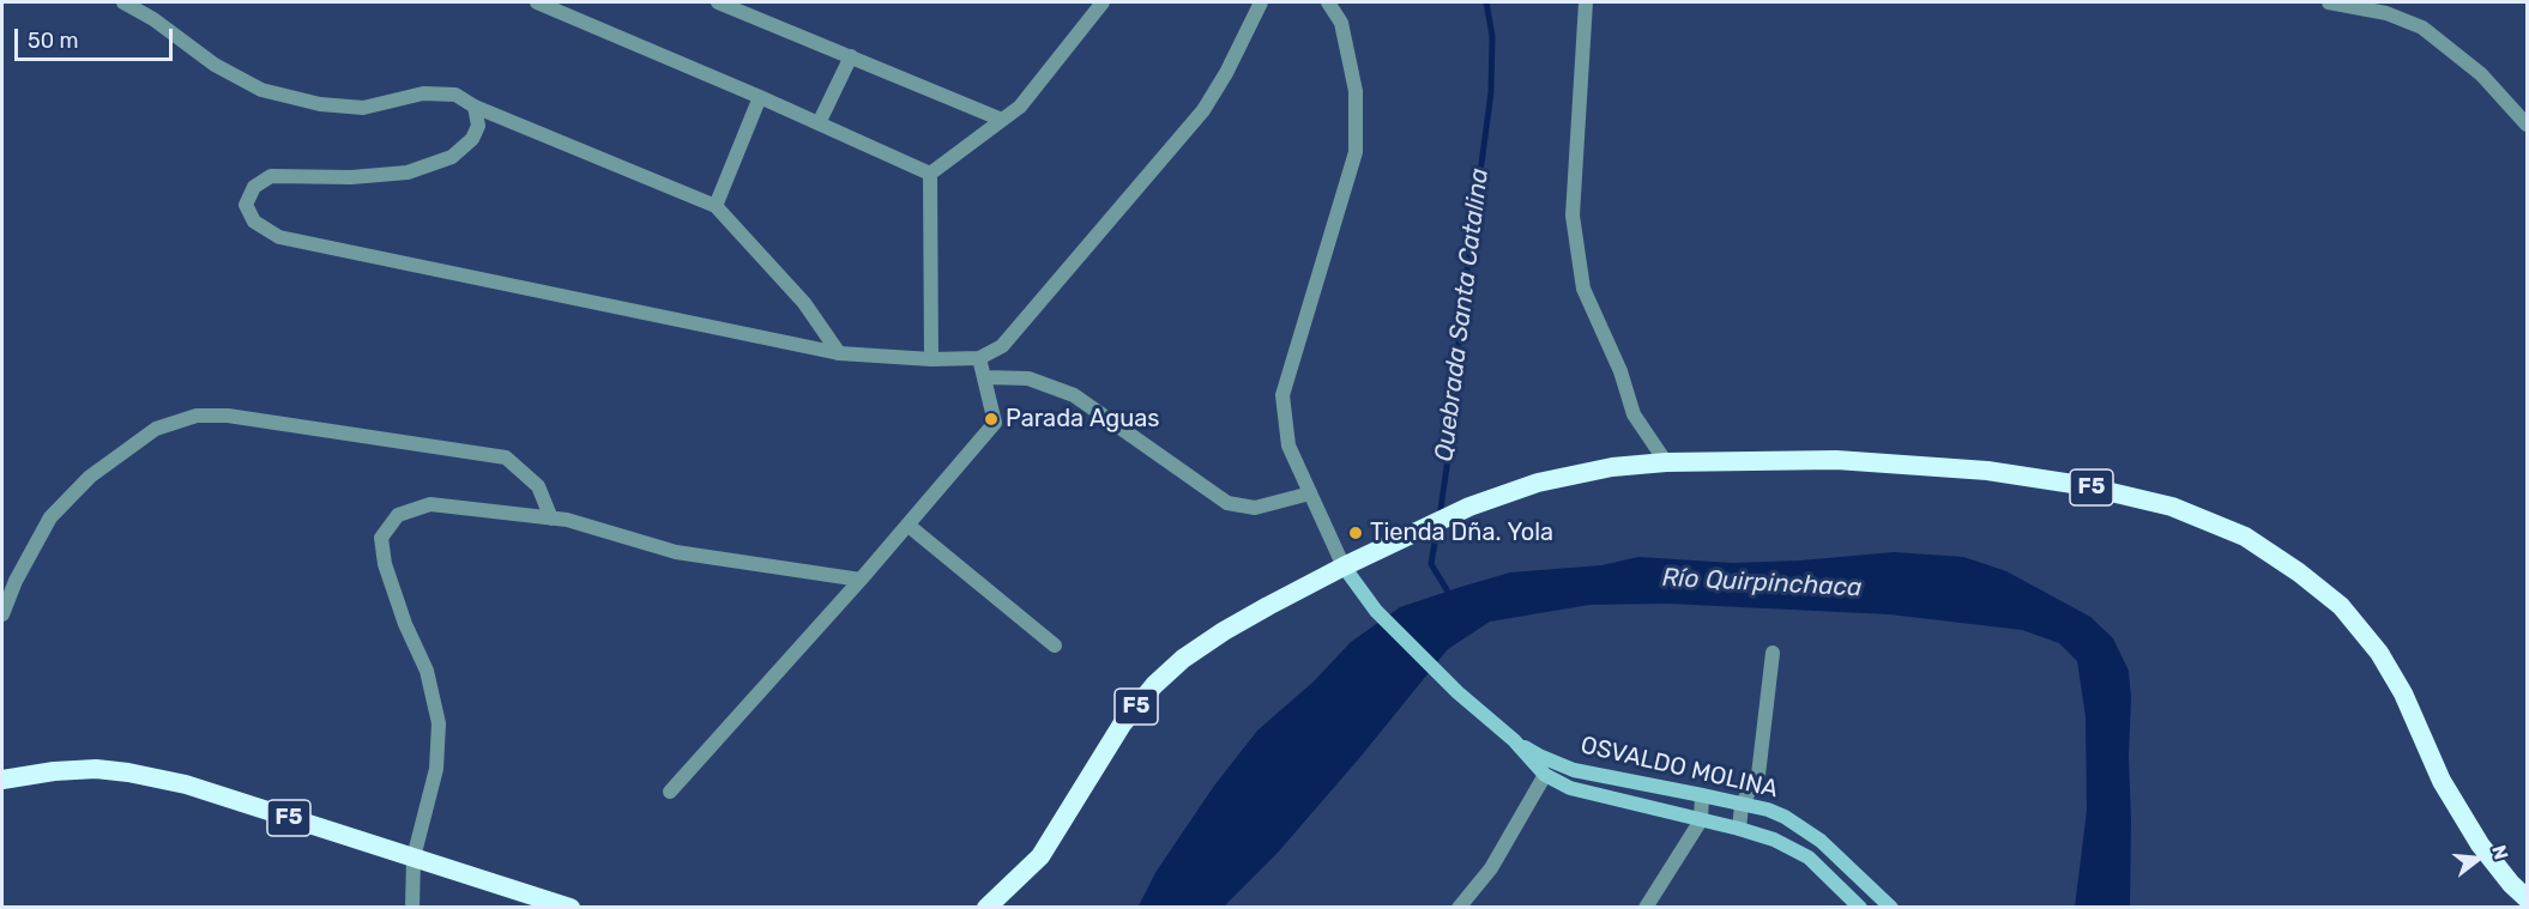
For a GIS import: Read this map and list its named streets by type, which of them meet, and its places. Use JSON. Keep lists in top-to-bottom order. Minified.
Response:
{"streets":{"highway":["F5"],"main road":["OSVALDO MOLINA"]},"water":["Quebrada Santa Catalina","Río Quirpinchaca"],"places":["Parada Aguas","Tienda Dña. Yola"],"scale_bar":"50 m","north":"right"}
